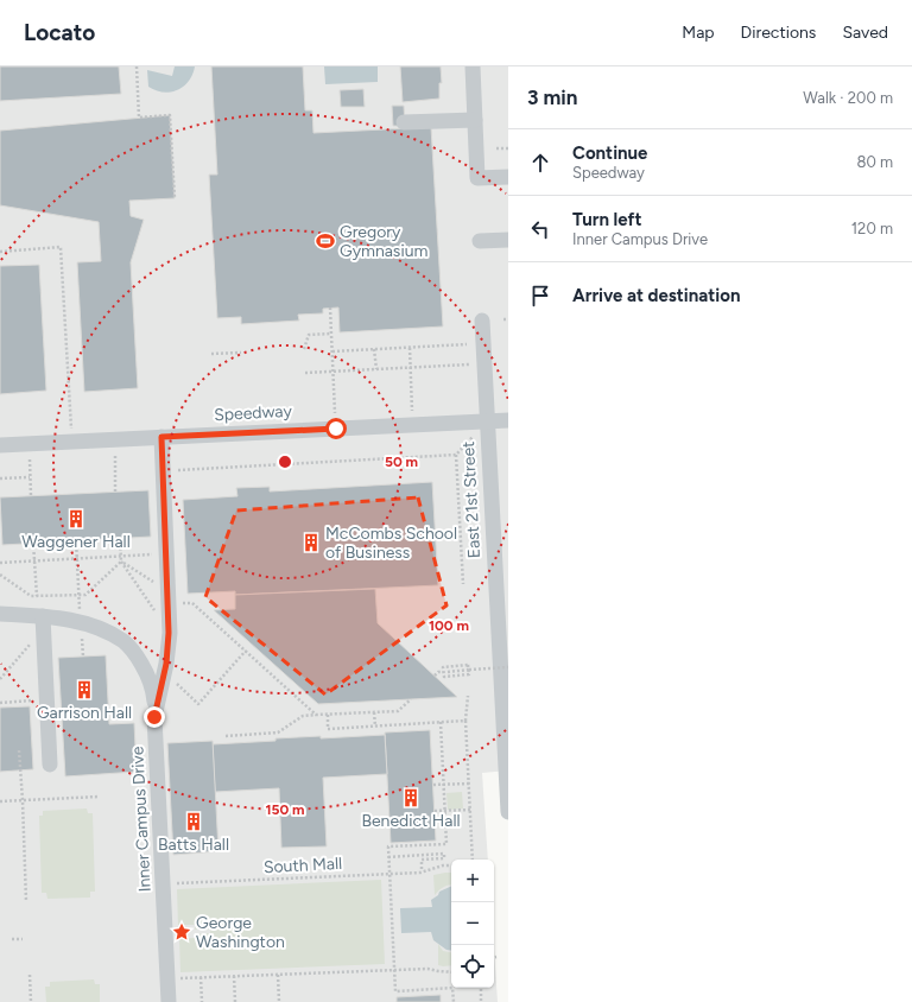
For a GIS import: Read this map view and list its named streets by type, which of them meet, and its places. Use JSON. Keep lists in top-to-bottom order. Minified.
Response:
{"streets":{"street":["Speedway","East 21st Street","Inner Campus Drive"],"path":["South Mall"]},"crossings":[["Speedway","East 21st Street"],["Speedway","Inner Campus Drive"],["Inner Campus Drive","South Mall"]],"places":{"sports":["Gregory Gymnasium"],"building":["Waggener Hall","McCombs School of Business","Garrison Hall","Benedict Hall","Batts Hall"],"place":["George Washington"]},"page":{"header":"Locato","nav":["Map","Directions","Saved"],"heading":["3 min","Walk · 200 m"],"list":[["Continue","Speedway","80 m"],["Turn left","Inner Campus Drive","120 m"],"Arrive at destination"],"map_buttons":["+","−"]},"rings":["50 m","100 m","150 m"]}
